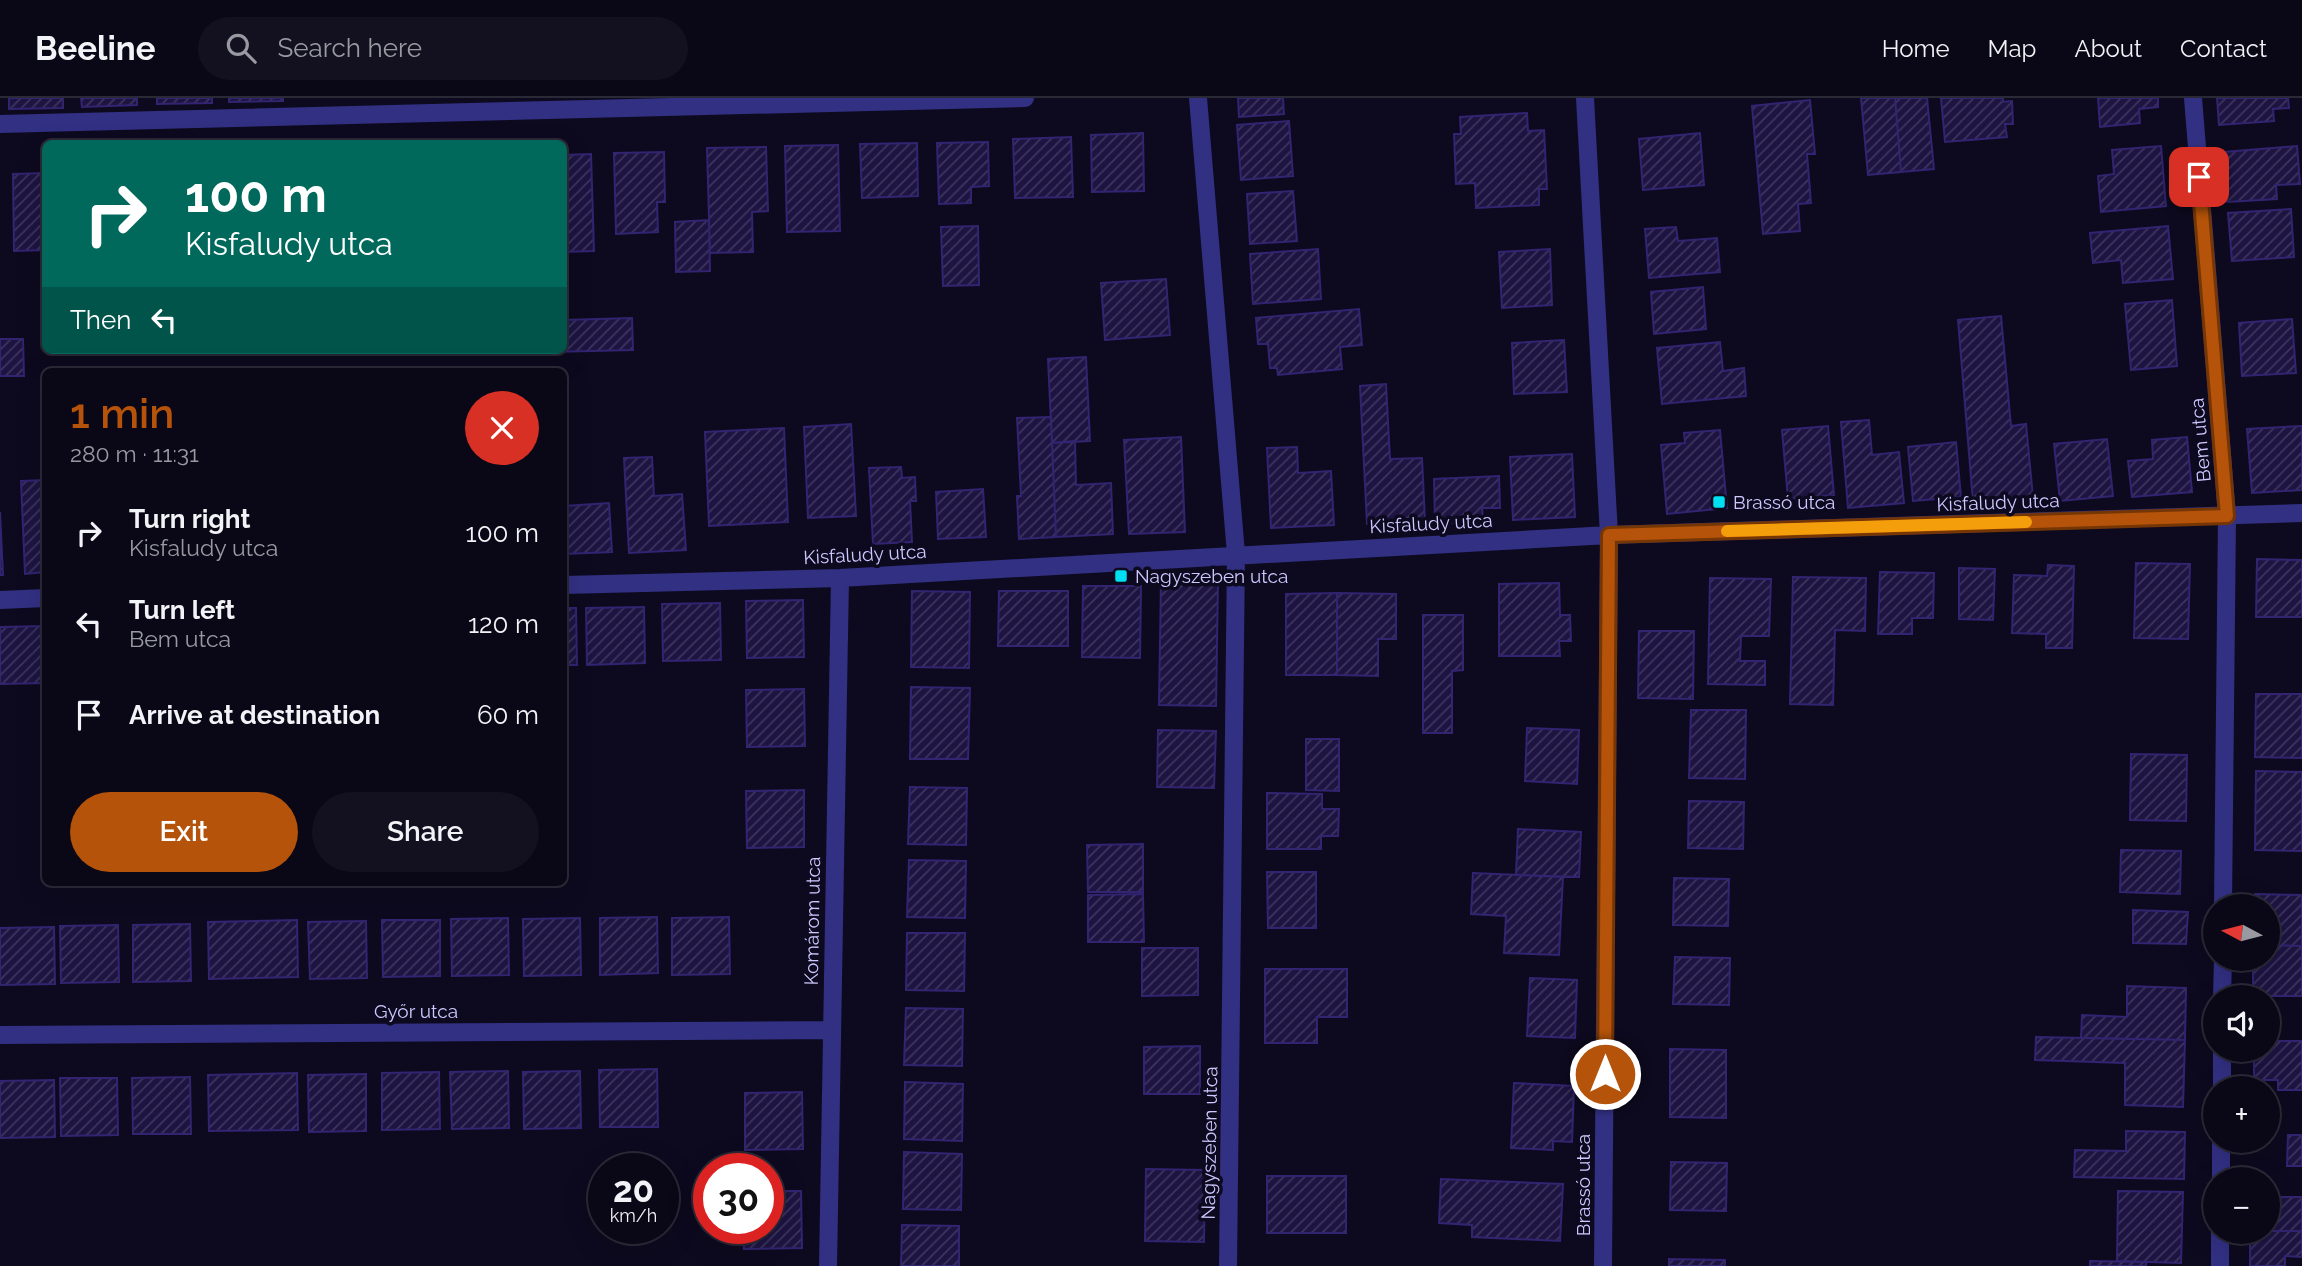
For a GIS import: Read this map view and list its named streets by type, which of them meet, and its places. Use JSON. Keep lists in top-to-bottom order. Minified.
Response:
{"streets":{"street":["Bem utca","Kisfaludy utca","Komárom utca","Győr utca","Nagyszeben utca","Brassó utca"]},"crossings":[["Bem utca","Kisfaludy utca"],["Kisfaludy utca","Komárom utca"],["Kisfaludy utca","Nagyszeben utca"],["Kisfaludy utca","Brassó utca"],["Komárom utca","Győr utca"]],"places":{"transit":["Brassó utca","Nagyszeben utca"]},"north":"left","page":{"header":"Beeline","search":"Search here","nav":["Home","Map","About","Contact"],"turn":["100 m","Kisfaludy utca"],"then":"Then","heading":["1 min","280 m · 11:31"],"list":[{"name":"Turn right","note":"Kisfaludy utca","value":"100 m"},{"name":"Turn left","note":"Bem utca","value":"120 m"},{"name":"Arrive at destination","value":"60 m"}],"buttons":["Exit","Share"],"map_buttons":["+","−"],"speed":"20 km/h","limit":"30"}}
